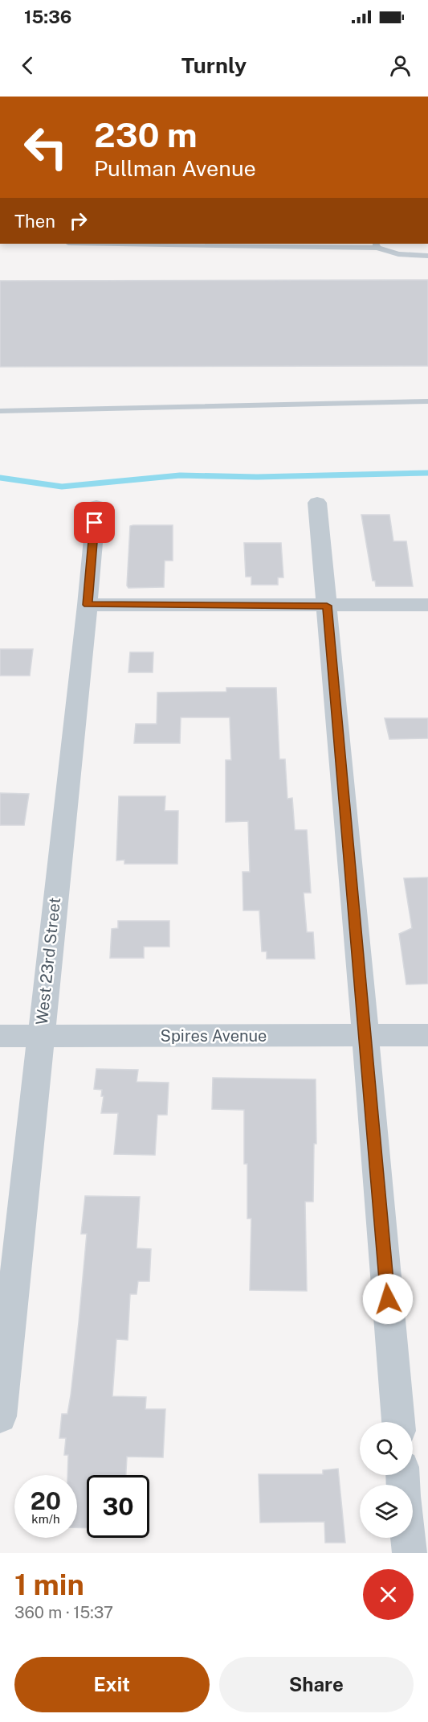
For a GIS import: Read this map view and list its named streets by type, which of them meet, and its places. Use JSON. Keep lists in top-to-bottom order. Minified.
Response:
{"streets":{"street":["West 23rd Street","Spires Avenue"]},"crossings":[["West 23rd Street","Spires Avenue"]],"page":{"status":"15:36","header":"Turnly","turn":["230 m","Pullman Avenue"],"then":"Then","speed":"20 km/h","limit":"30","heading":["1 min","360 m · 15:37"],"buttons":["Exit","Share"]}}
